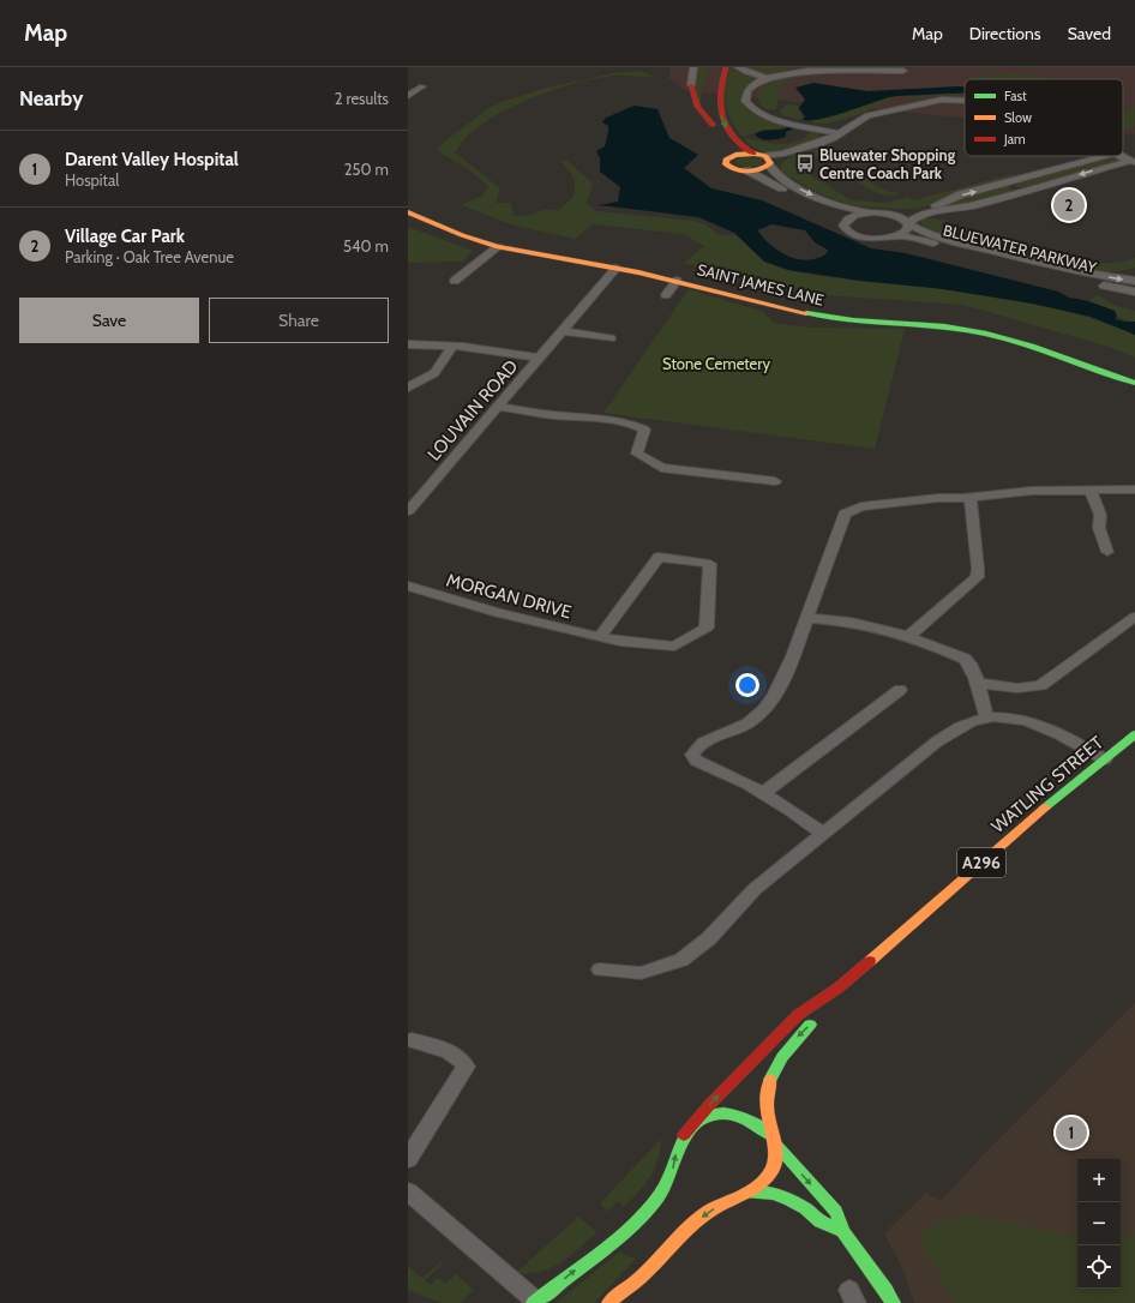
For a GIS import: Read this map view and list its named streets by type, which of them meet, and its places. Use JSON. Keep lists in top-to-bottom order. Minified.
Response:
{"streets":{"street":["BLUEWATER PARKWAY","SAINT JAMES LANE","LOUVAIN ROAD","MORGAN DRIVE","WATLING STREET","A296"]},"crossings":[["SAINT JAMES LANE","LOUVAIN ROAD"]],"parks":["Stone Cemetery"],"places":{"bus stop":["Bluewater Shopping Centre Coach Park"]},"legend":["Fast","Slow","Jam"],"page":{"header":"Map","nav":["Map","Directions","Saved"],"heading":["Nearby","2 results"],"list":[{"mark":"1","name":"Darent Valley Hospital","note":"Hospital","value":"250 m"},{"mark":"2","name":"Village Car Park","note":"Parking · Oak Tree Avenue","value":"540 m"}],"pins":["2","1"],"buttons":["Save","Share"],"map_buttons":["+","−"]}}
